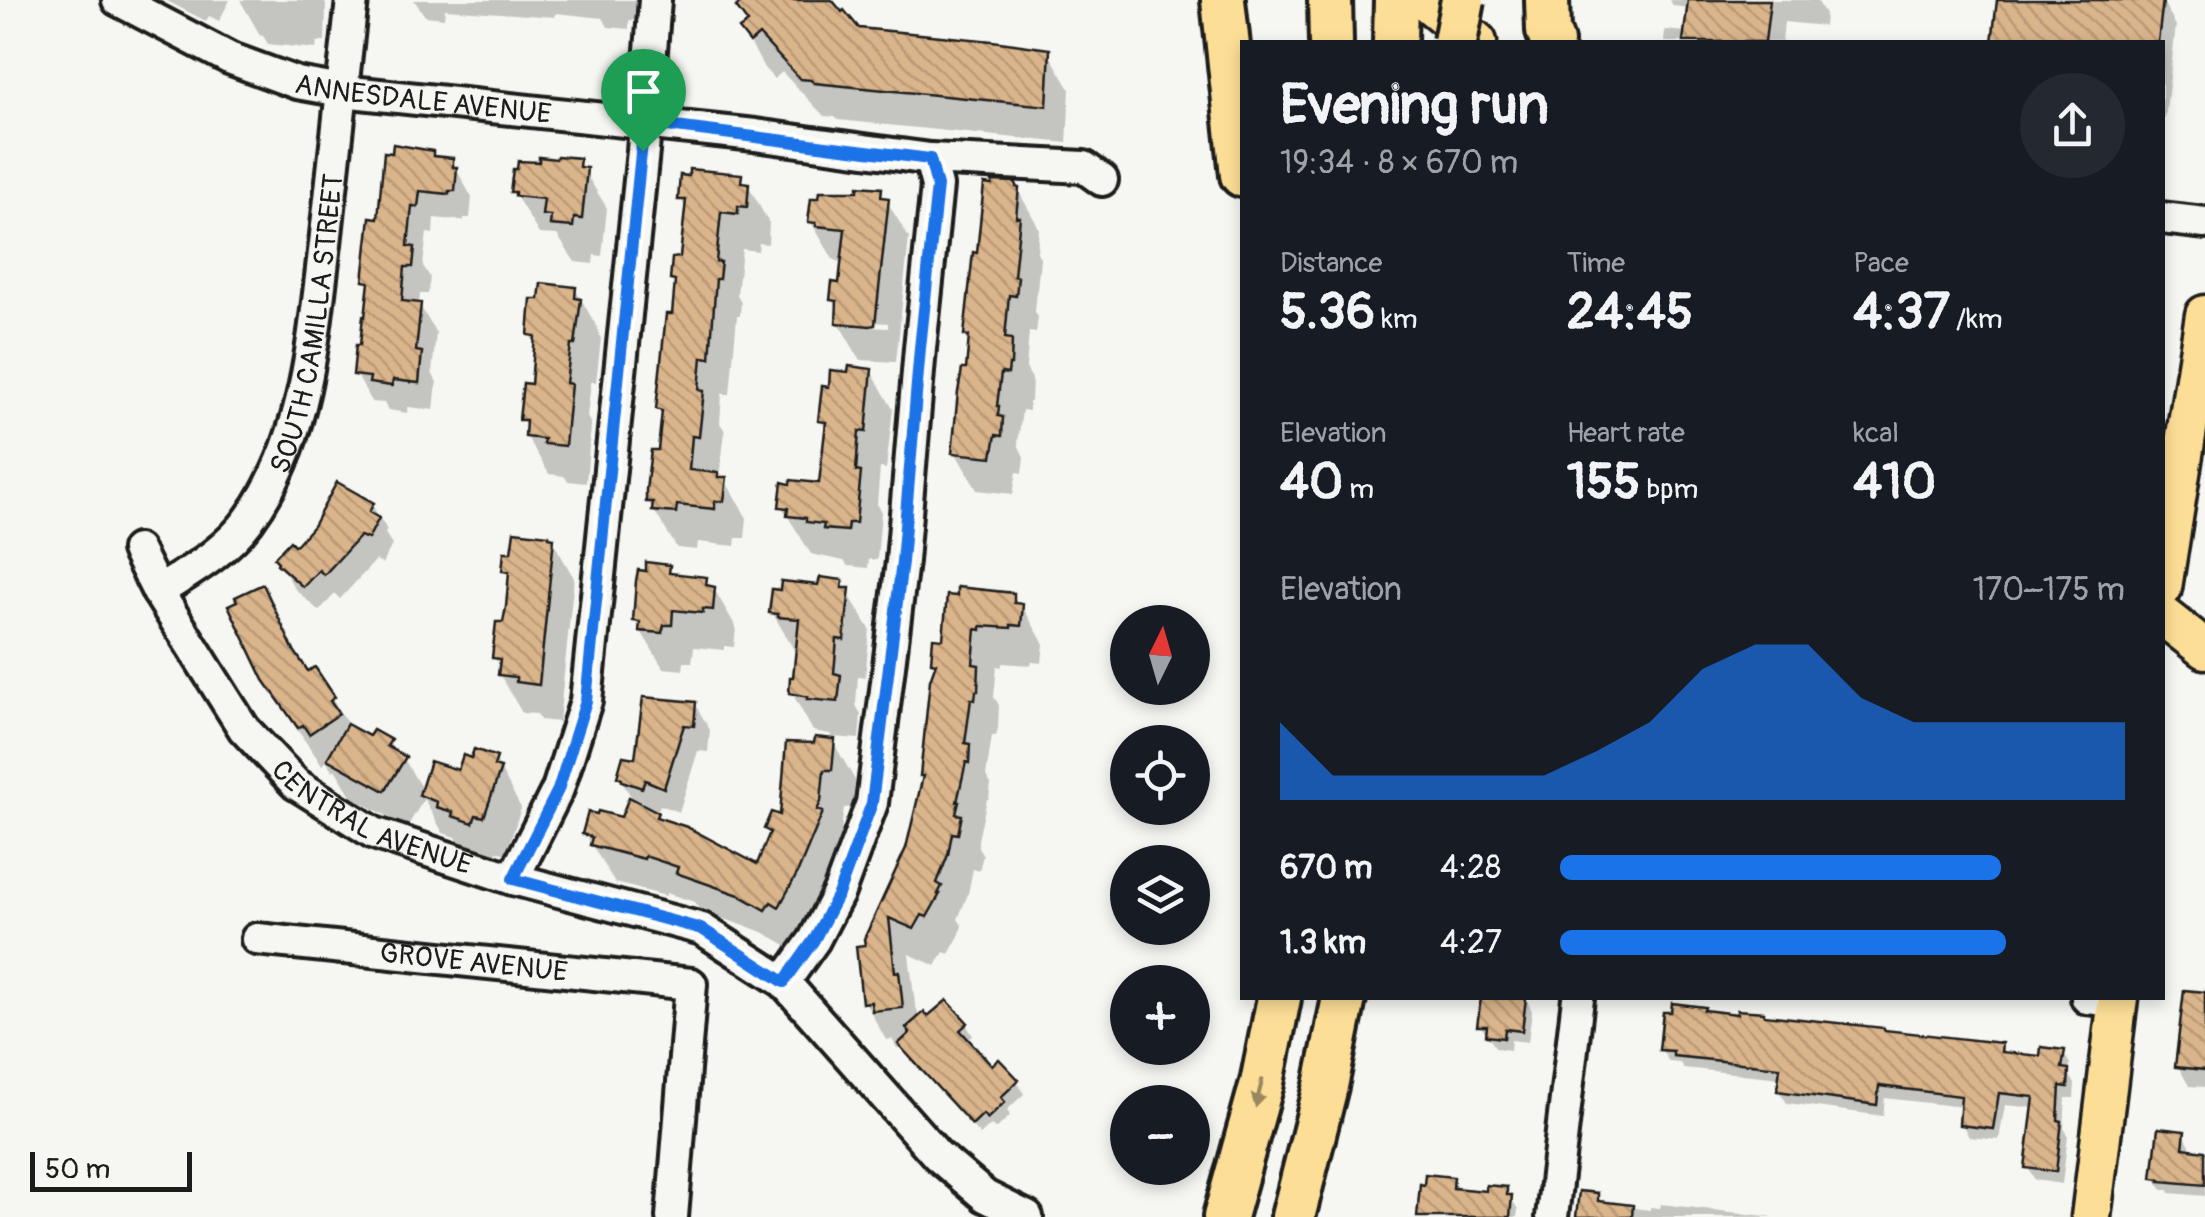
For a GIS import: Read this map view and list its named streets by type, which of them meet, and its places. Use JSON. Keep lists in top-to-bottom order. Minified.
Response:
{"streets":{"street":["ANNESDALE AVENUE","SOUTH CAMILLA STREET","CENTRAL AVENUE","GROVE AVENUE"]},"crossings":[["ANNESDALE AVENUE","SOUTH CAMILLA STREET"],["SOUTH CAMILLA STREET","CENTRAL AVENUE"]],"scale_bar":"50 m","north":"top","page":{"heading":["Evening run","19:34 · 8 × 670 m"],"stats":[["Distance","5.36 km"],["Time","24:45"],["Pace","4:37 /km"],["Elevation","40 m"],["Heart rate","155 bpm"],["kcal","410"]],"chart":["Elevation","170–175 m"],"map_buttons":["+","−"],"list":[{"name":"670 m","note":"4:28"},{"name":"1.3 km","note":"4:27"}],"scale":"50 m"}}
